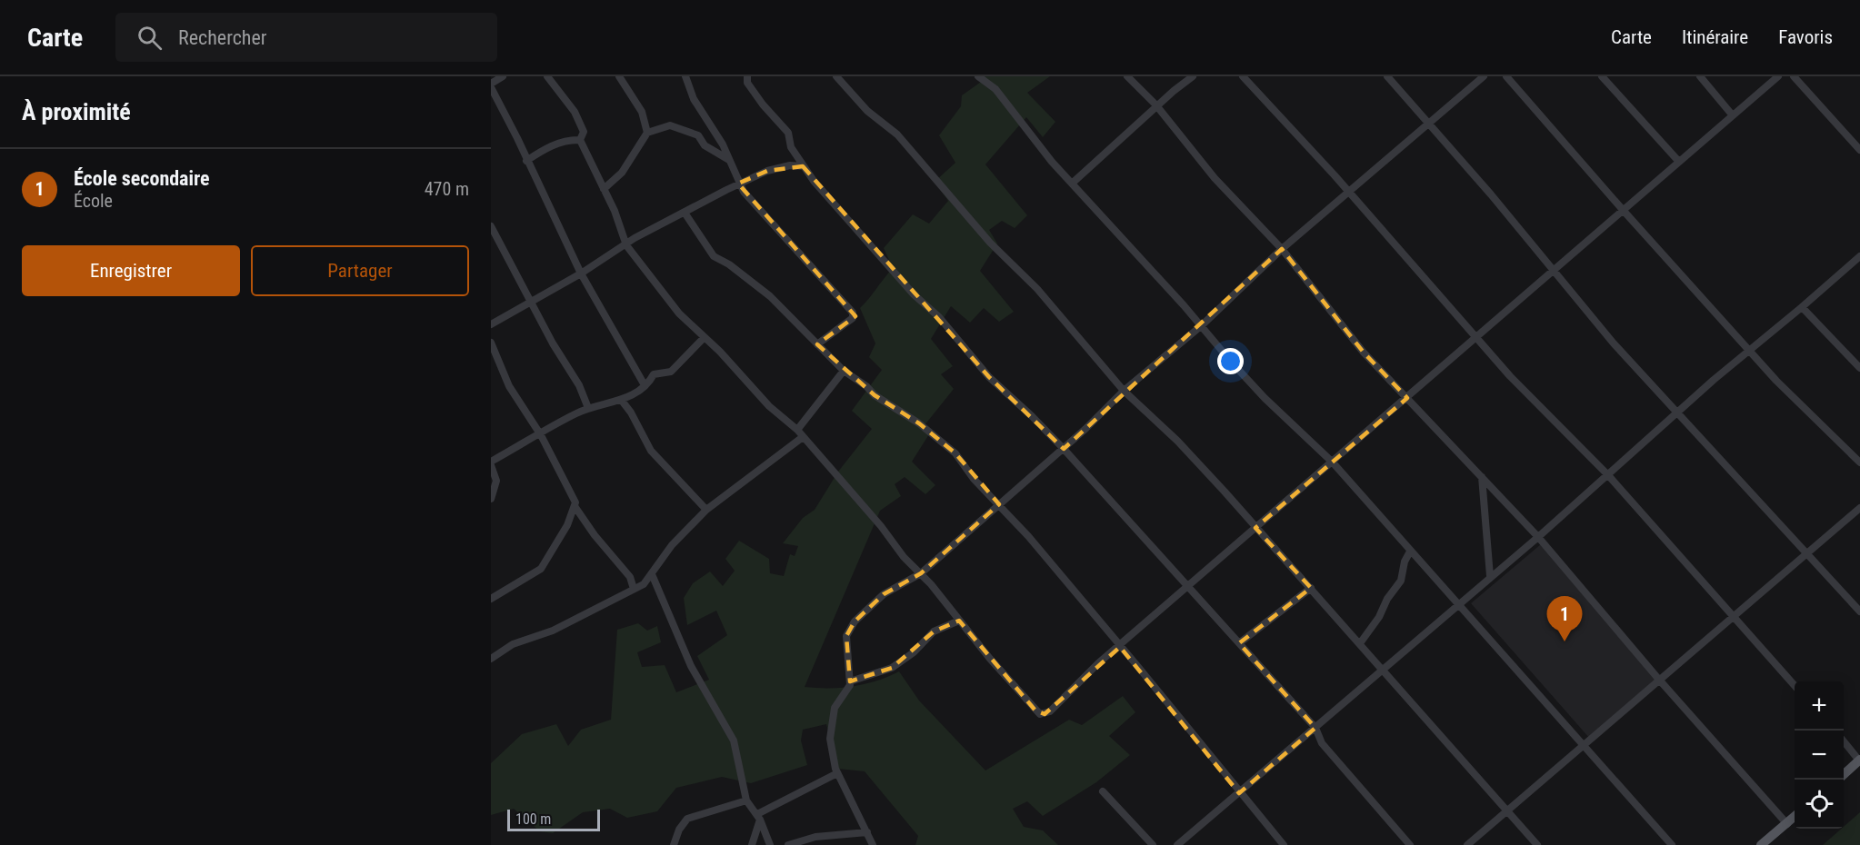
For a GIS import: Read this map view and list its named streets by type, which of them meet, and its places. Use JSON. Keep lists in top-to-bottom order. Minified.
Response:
{"scale_bar":"100 m","page":{"header":"Carte","search":"Rechercher","nav":["Carte","Itinéraire","Favoris"],"heading":"À proximité","list":[{"mark":"1","name":"École secondaire","note":"École","value":"470 m"}],"buttons":["Enregistrer","Partager"],"pins":"1","map_buttons":["+","−"],"scale":"100 m"}}
